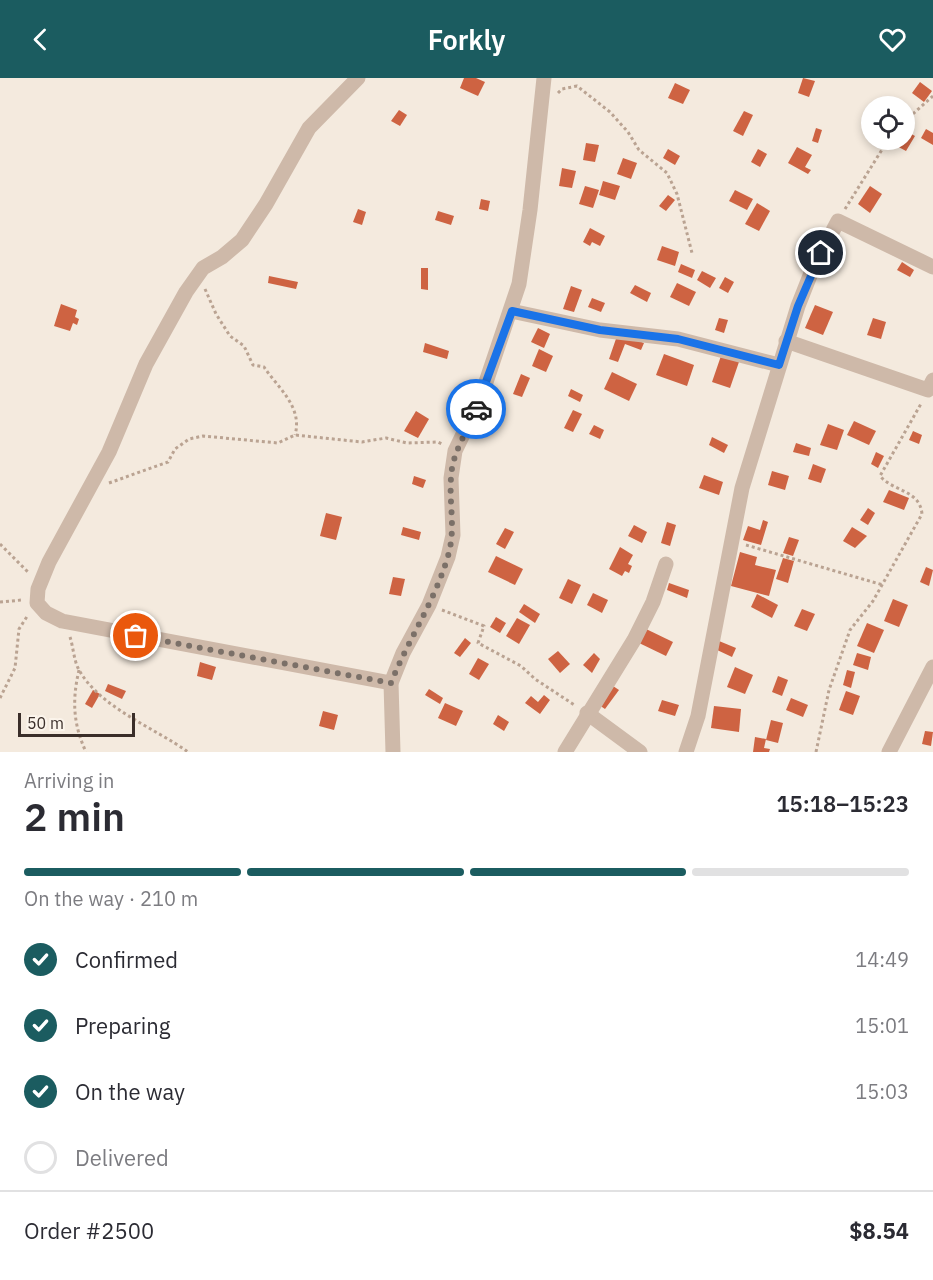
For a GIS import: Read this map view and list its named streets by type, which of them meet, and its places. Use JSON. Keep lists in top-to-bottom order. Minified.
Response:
{"scale_bar":"50 m","page":{"header":"Forkly","scale":"50 m","heading":["2 min","Arriving in","15:18–15:23"],"panel":["Order #2500","$8.54"],"bar":"On the way · 210 m","list":[["Confirmed","14:49"],["Preparing","15:01"],["On the way","15:03"],"Delivered"]}}
